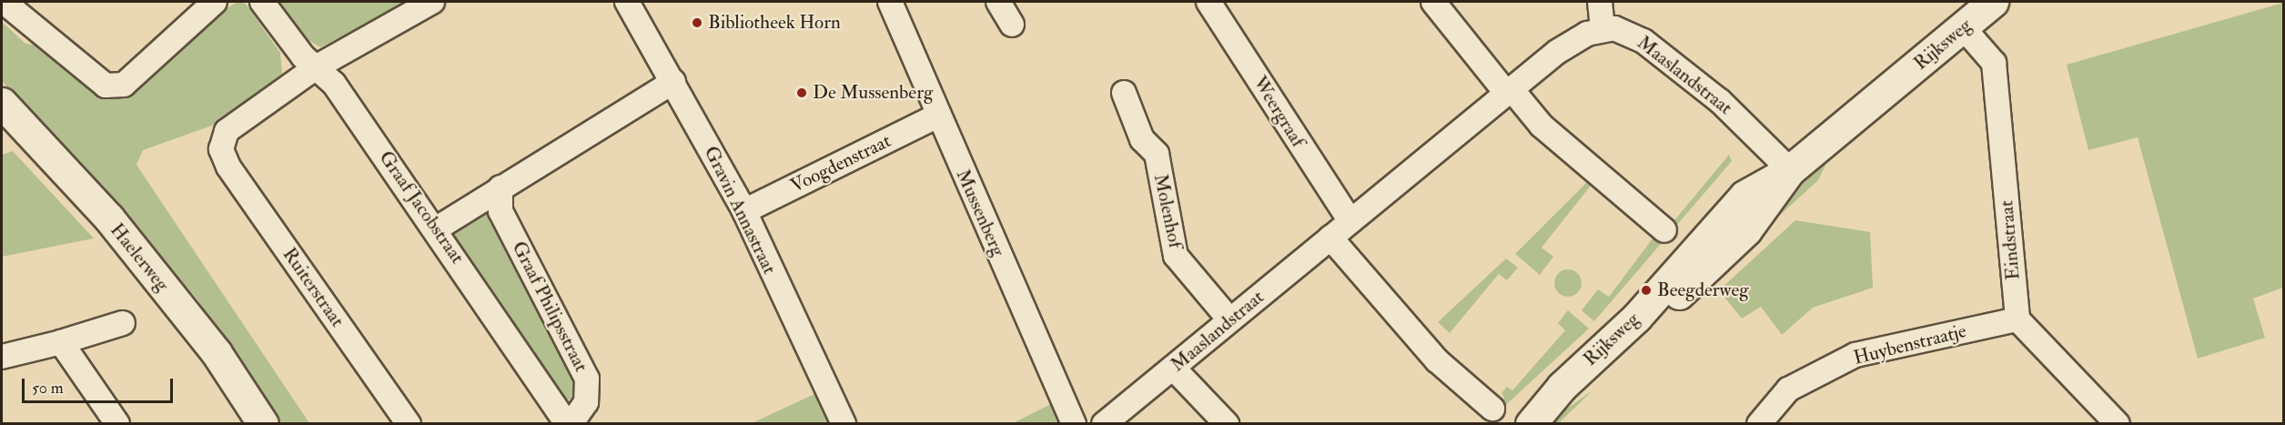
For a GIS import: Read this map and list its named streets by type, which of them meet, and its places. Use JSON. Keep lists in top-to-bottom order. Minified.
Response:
{"streets":{"main road":["Rijksweg","Haelerweg"],"street":["Maaslandstraat","Weergraaf","Voogdenstraat","Graaf Jacobstraat","Gravin Annastraat","Molenhof","Mussenberg","Eindstraat","Ruiterstraat","Graaf Philipsstraat","Huybenstraatje"]},"crossings":[["Rijksweg","Maaslandstraat"],["Rijksweg","Eindstraat"],["Maaslandstraat","Weergraaf"],["Maaslandstraat","Molenhof"],["Voogdenstraat","Gravin Annastraat"],["Voogdenstraat","Mussenberg"],["Graaf Jacobstraat","Ruiterstraat"],["Graaf Jacobstraat","Graaf Philipsstraat"],["Eindstraat","Huybenstraatje"]],"places":["Bibliotheek Horn","De Mussenberg","Beegderweg"],"scale_bar":"50 m"}
